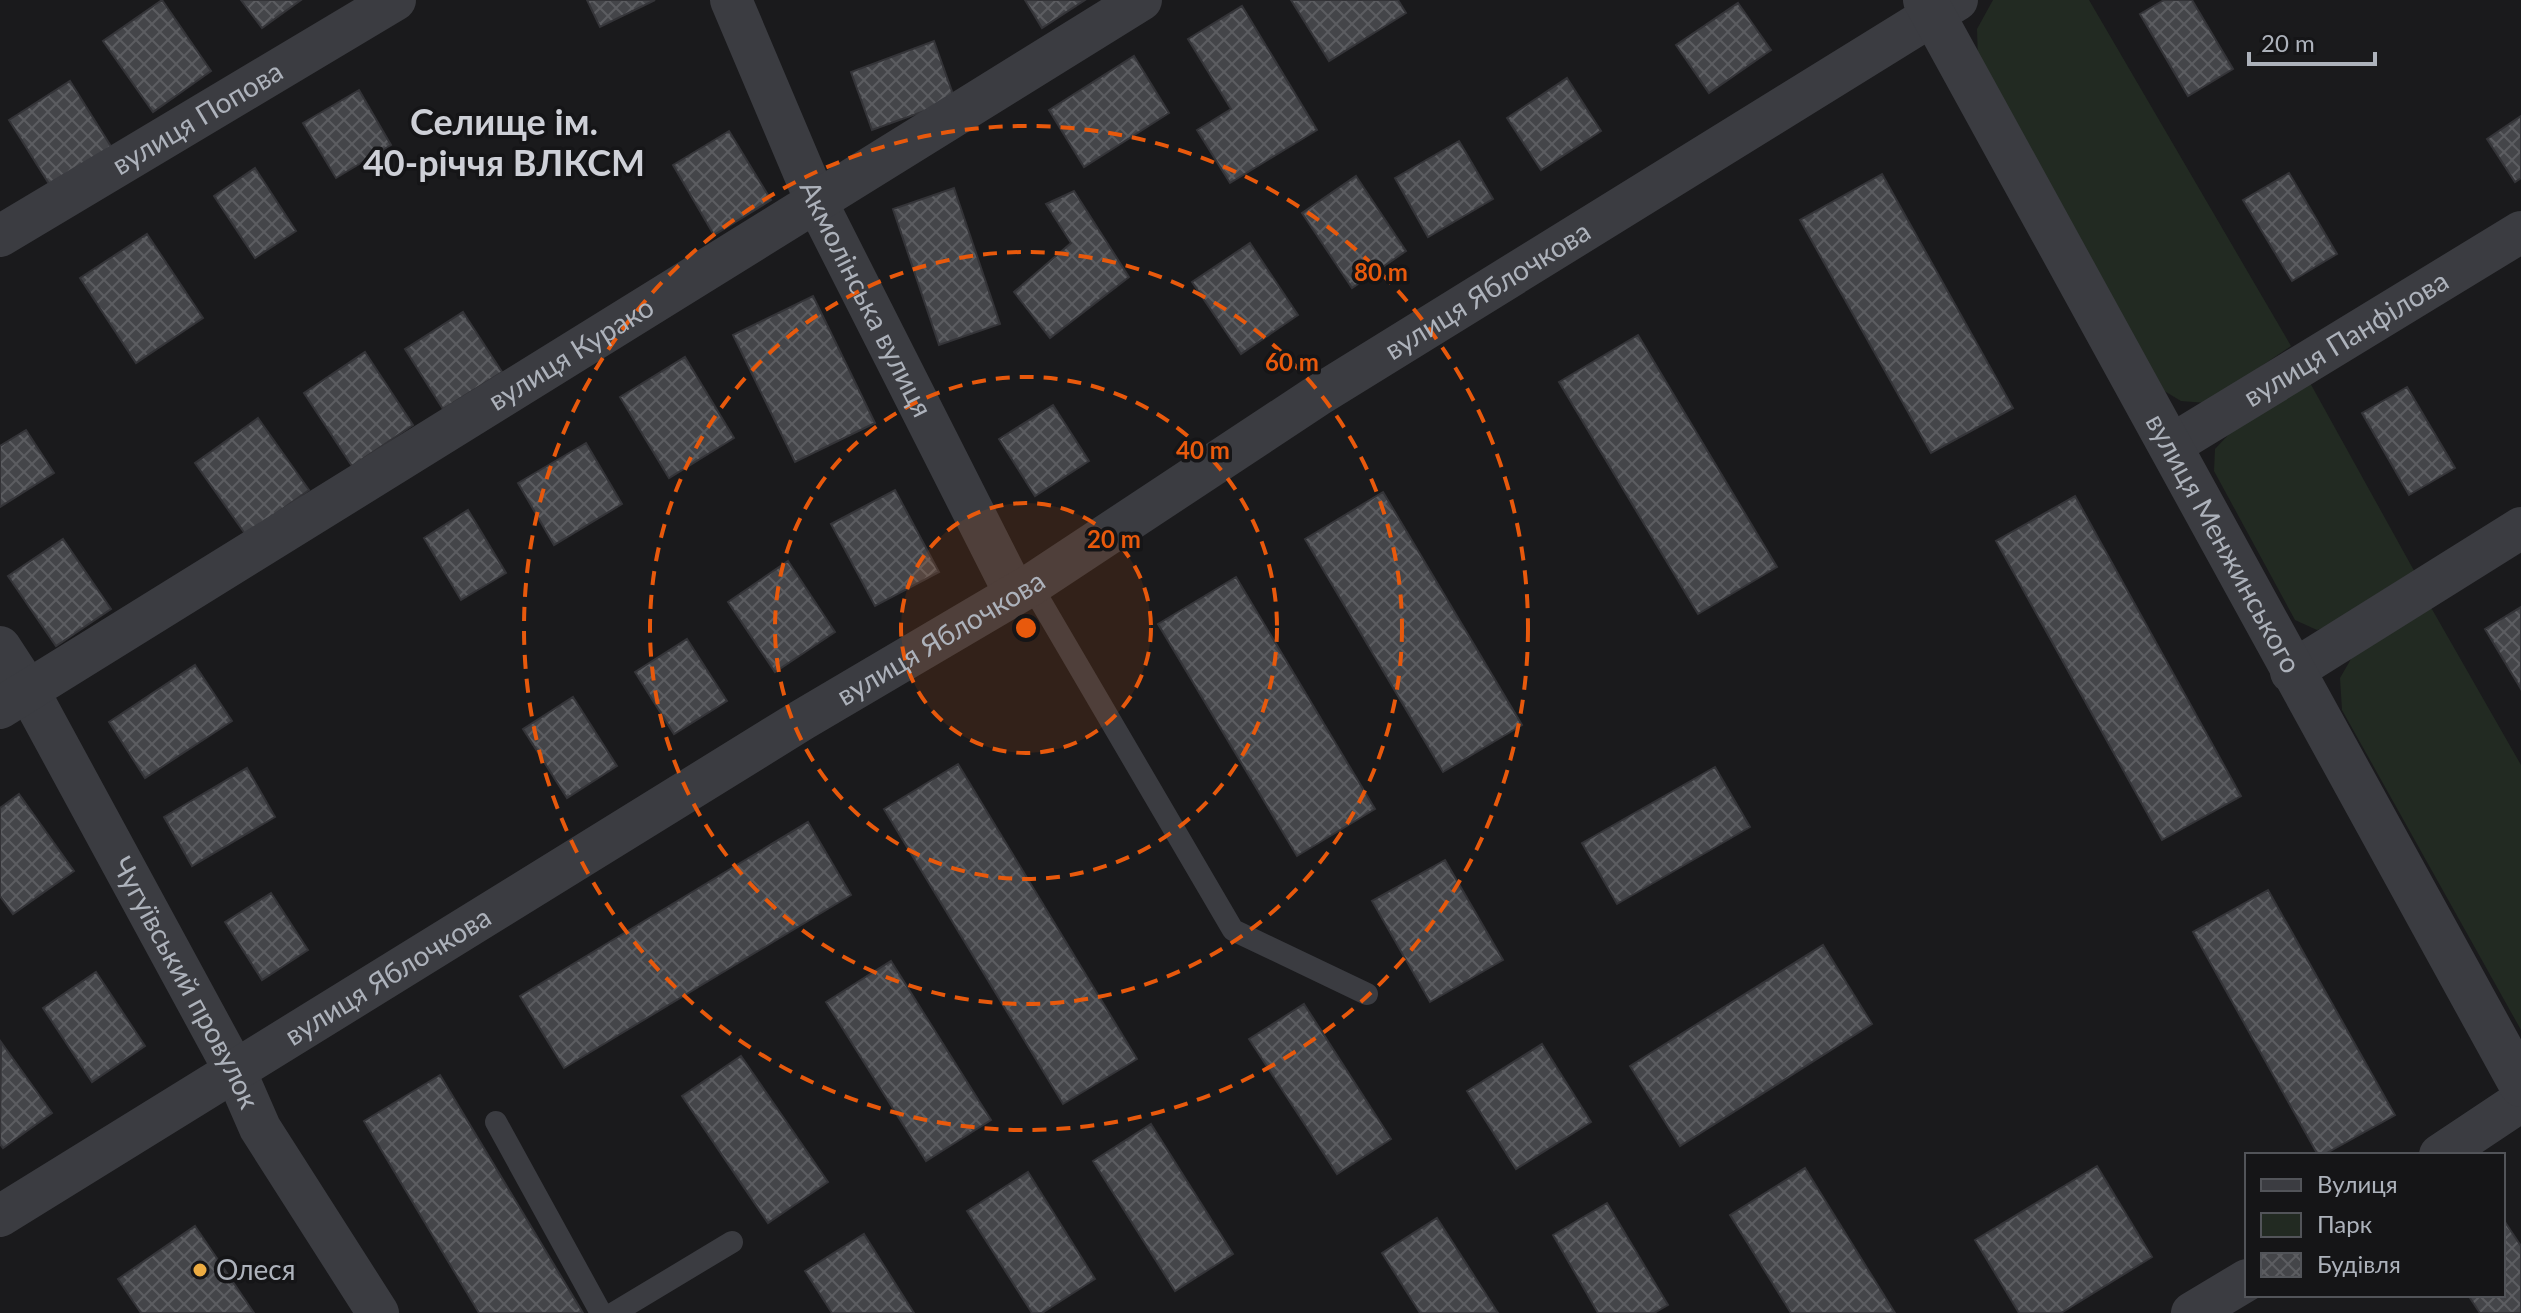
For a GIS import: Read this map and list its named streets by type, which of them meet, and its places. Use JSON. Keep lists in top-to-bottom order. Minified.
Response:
{"streets":{"street":["вулиця Попова","вулиця Яблочкова","Акмолінська вулиця","вулиця Панфілова","вулиця Курако","вулиця Менжинського","Чугуївський провулок"]},"crossings":[["вулиця Яблочкова","Акмолінська вулиця"],["вулиця Яблочкова","вулиця Менжинського"],["вулиця Яблочкова","Чугуївський провулок"],["Акмолінська вулиця","вулиця Курако"],["вулиця Панфілова","вулиця Менжинського"],["вулиця Курако","Чугуївський провулок"]],"districts":["Селище ім. 40-річчя ВЛКСМ"],"places":["Олеся"],"legend":["Вулиця","Парк","Будівля"],"scale_bar":"20 m","rings":["80 m","60 m","40 m","20 m"]}
